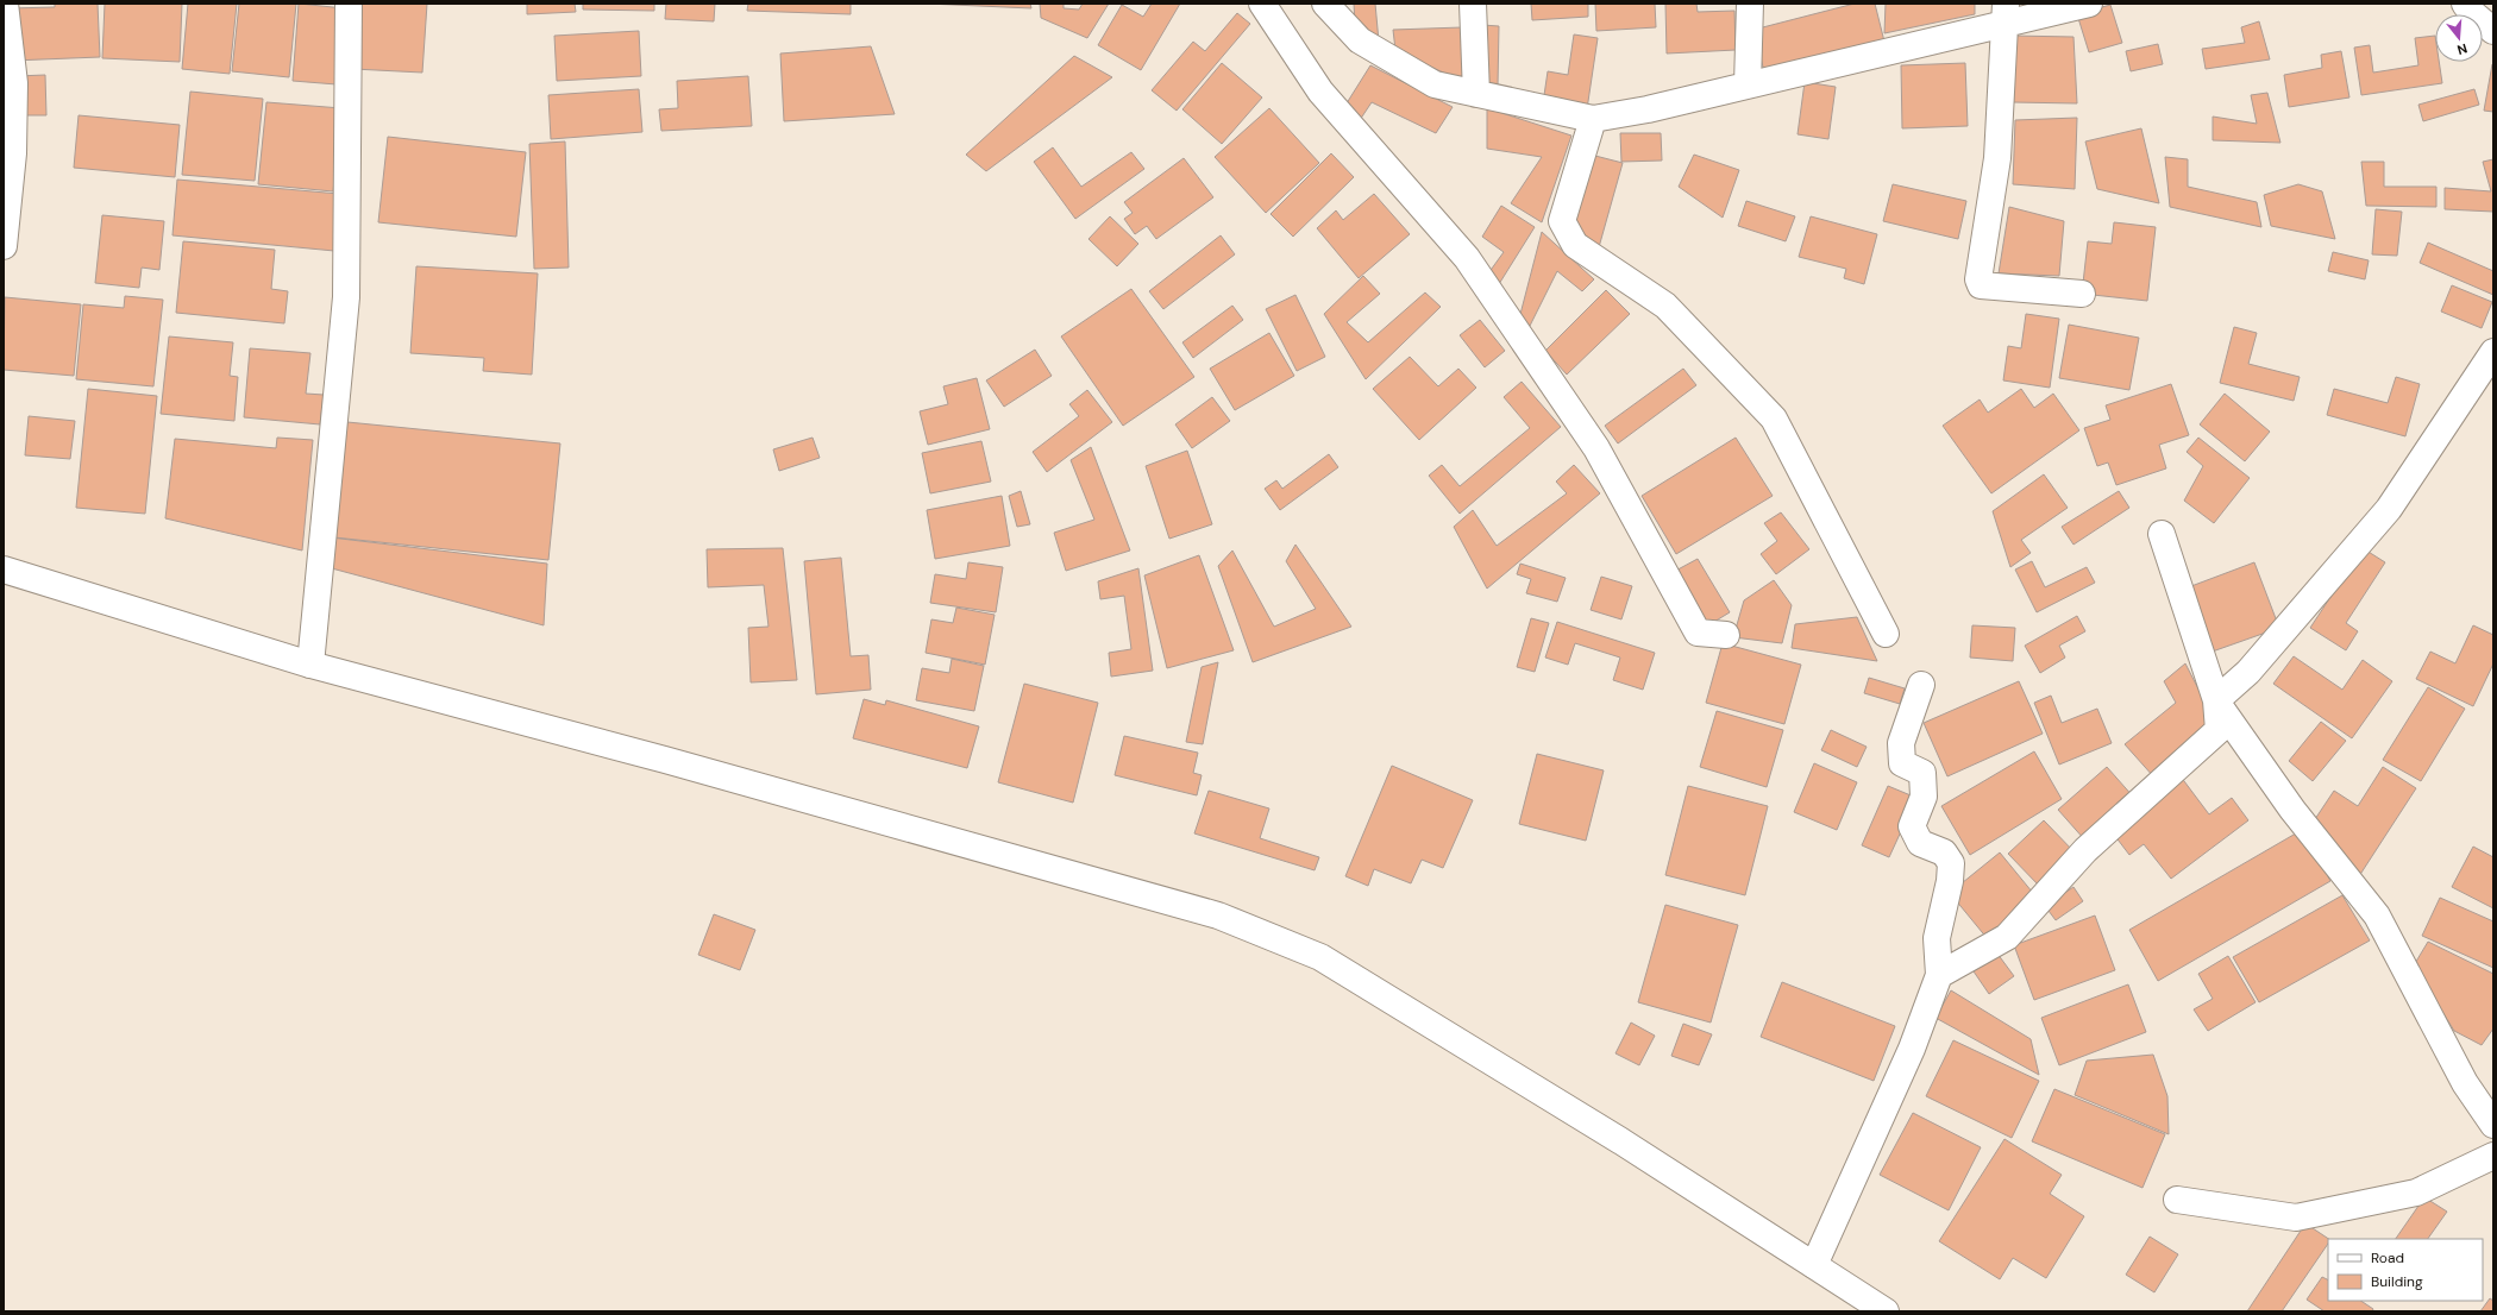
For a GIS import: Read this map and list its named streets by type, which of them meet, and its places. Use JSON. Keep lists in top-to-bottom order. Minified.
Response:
{"legend":["Road","Building"],"north":"bottom"}
